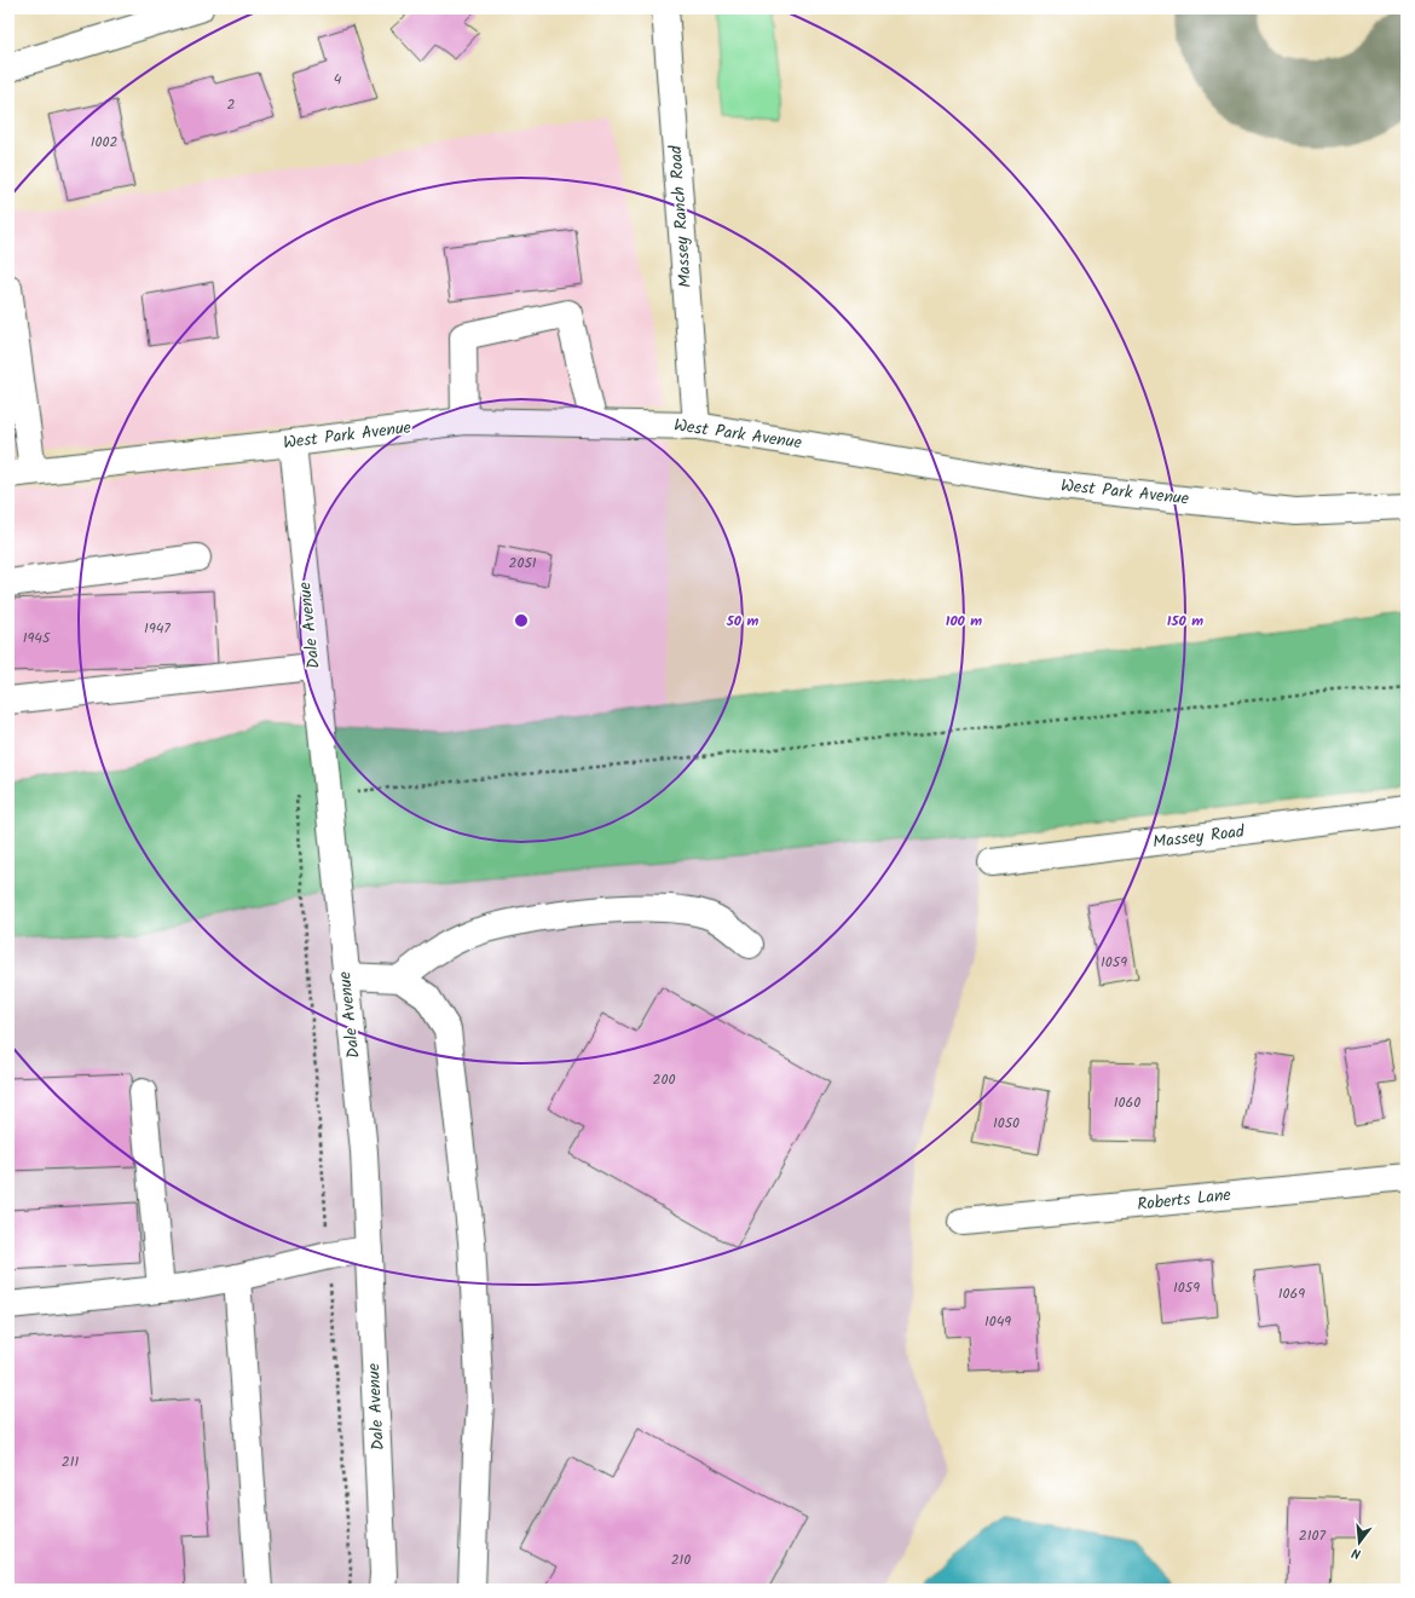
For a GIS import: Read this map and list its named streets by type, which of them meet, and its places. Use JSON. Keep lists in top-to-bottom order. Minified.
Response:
{"streets":{"street":["Massey Ranch Road","West Park Avenue","Dale Avenue","Massey Road","Roberts Lane"]},"crossings":[["Massey Ranch Road","West Park Avenue"],["West Park Avenue","Dale Avenue"]],"house_numbers":["4","2","1002","2051","1947","1945","1059","200","1060","1050","1059","1069","1049","211","2107","210"],"north":"bottom","rings":["50 m","100 m","150 m"]}
